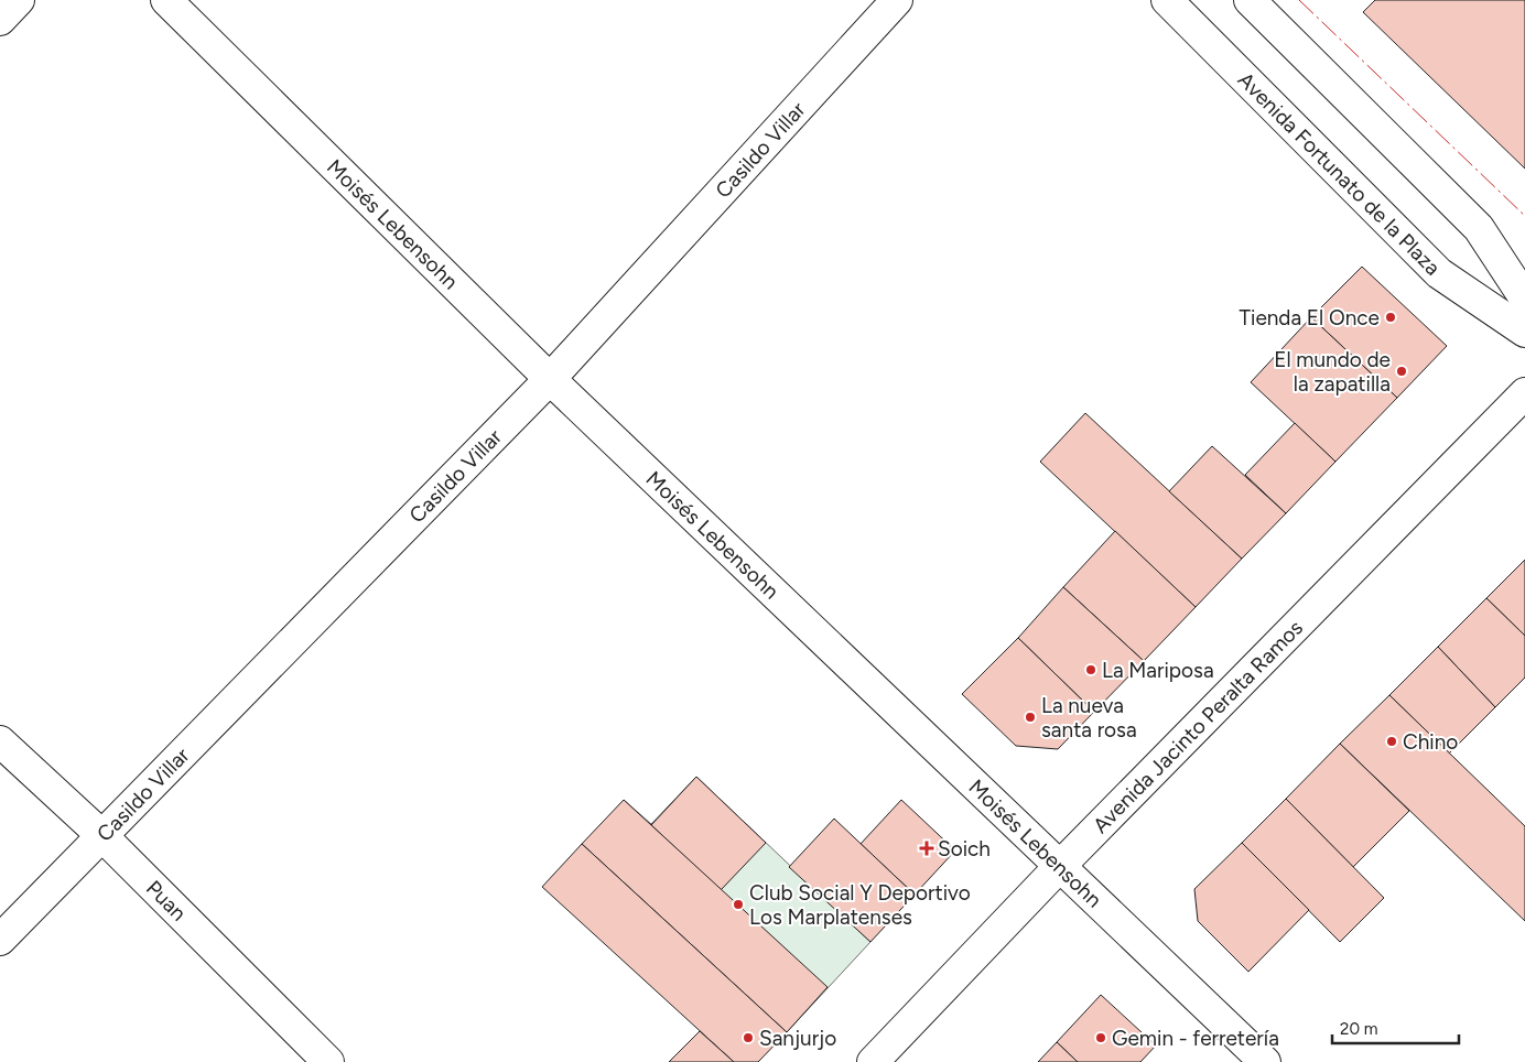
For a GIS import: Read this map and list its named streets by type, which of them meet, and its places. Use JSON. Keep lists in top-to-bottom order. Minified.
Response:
{"streets":{"street":["Casildo Villar","Avenida Fortunato de la Plaza","Moisés Lebensohn","Avenida Jacinto Peralta Ramos","Puan"]},"crossings":[["Casildo Villar","Moisés Lebensohn"],["Casildo Villar","Puan"],["Moisés Lebensohn","Avenida Jacinto Peralta Ramos"]],"places":{"other":["Tienda El Once","El mundo de la zapatilla","La Mariposa","La nueva santa rosa","Chino","Club Social Y Deportivo Los Marplatenses","Sanjurjo","Gemin - ferretería"],"health":["Soich"]},"scale_bar":"20 m"}
